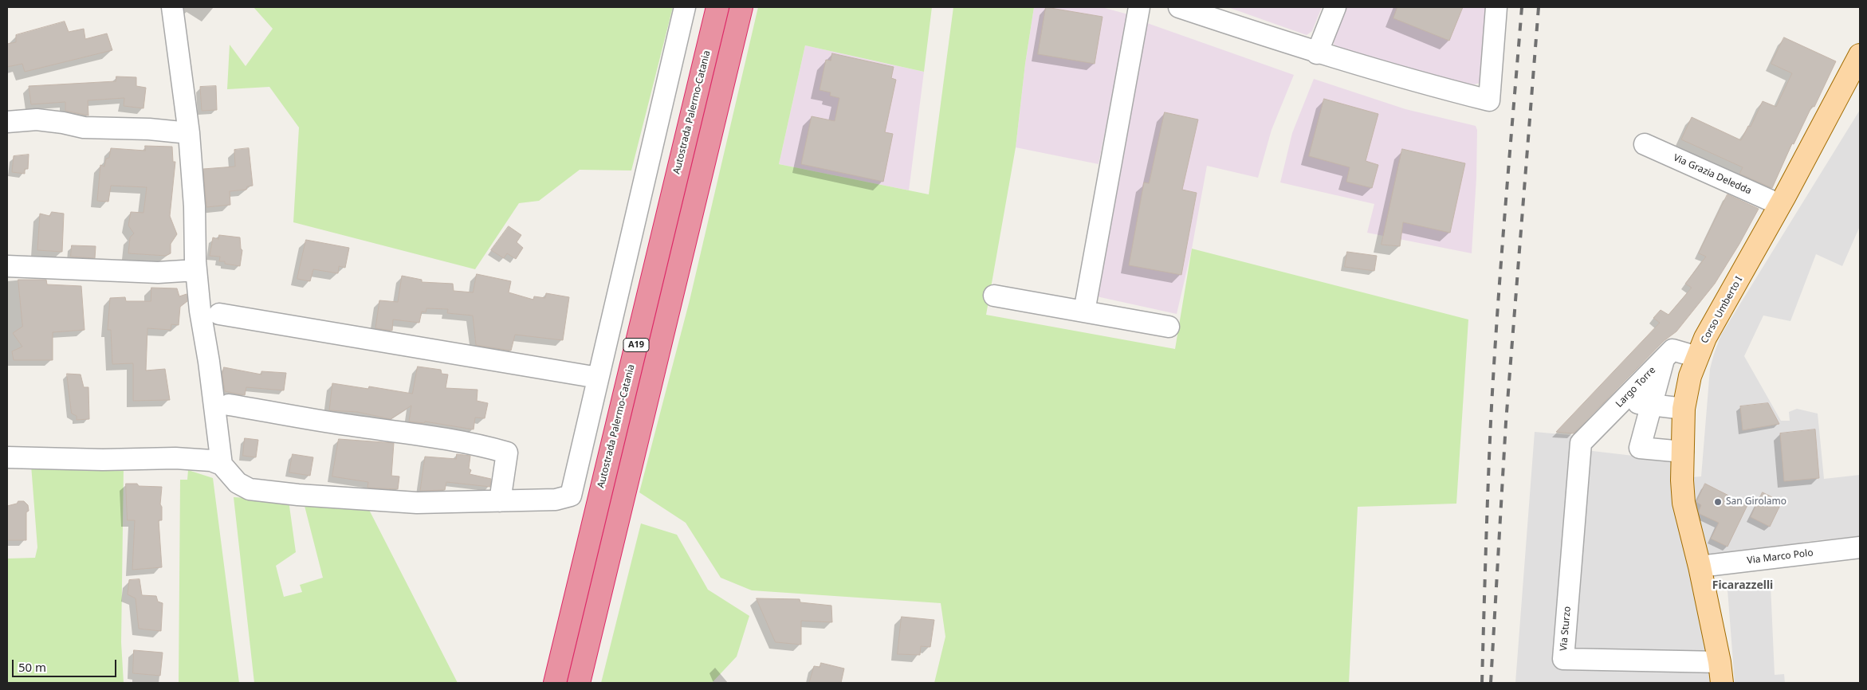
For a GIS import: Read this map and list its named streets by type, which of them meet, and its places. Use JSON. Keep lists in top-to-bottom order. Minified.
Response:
{"streets":{"highway":["Autostrada Palermo-Catania","A19"],"main road":["Corso Umberto I"],"street":["Via Grazia Deledda","Largo Torre","Via Marco Polo","Via Sturzo"]},"crossings":[["Via Grazia Deledda","Corso Umberto I"],["Corso Umberto I","Largo Torre"],["Corso Umberto I","Via Marco Polo"],["Corso Umberto I","Via Sturzo"],["Largo Torre","Via Sturzo"]],"districts":["Ficarazzelli"],"places":["San Girolamo"],"scale_bar":"50 m"}
